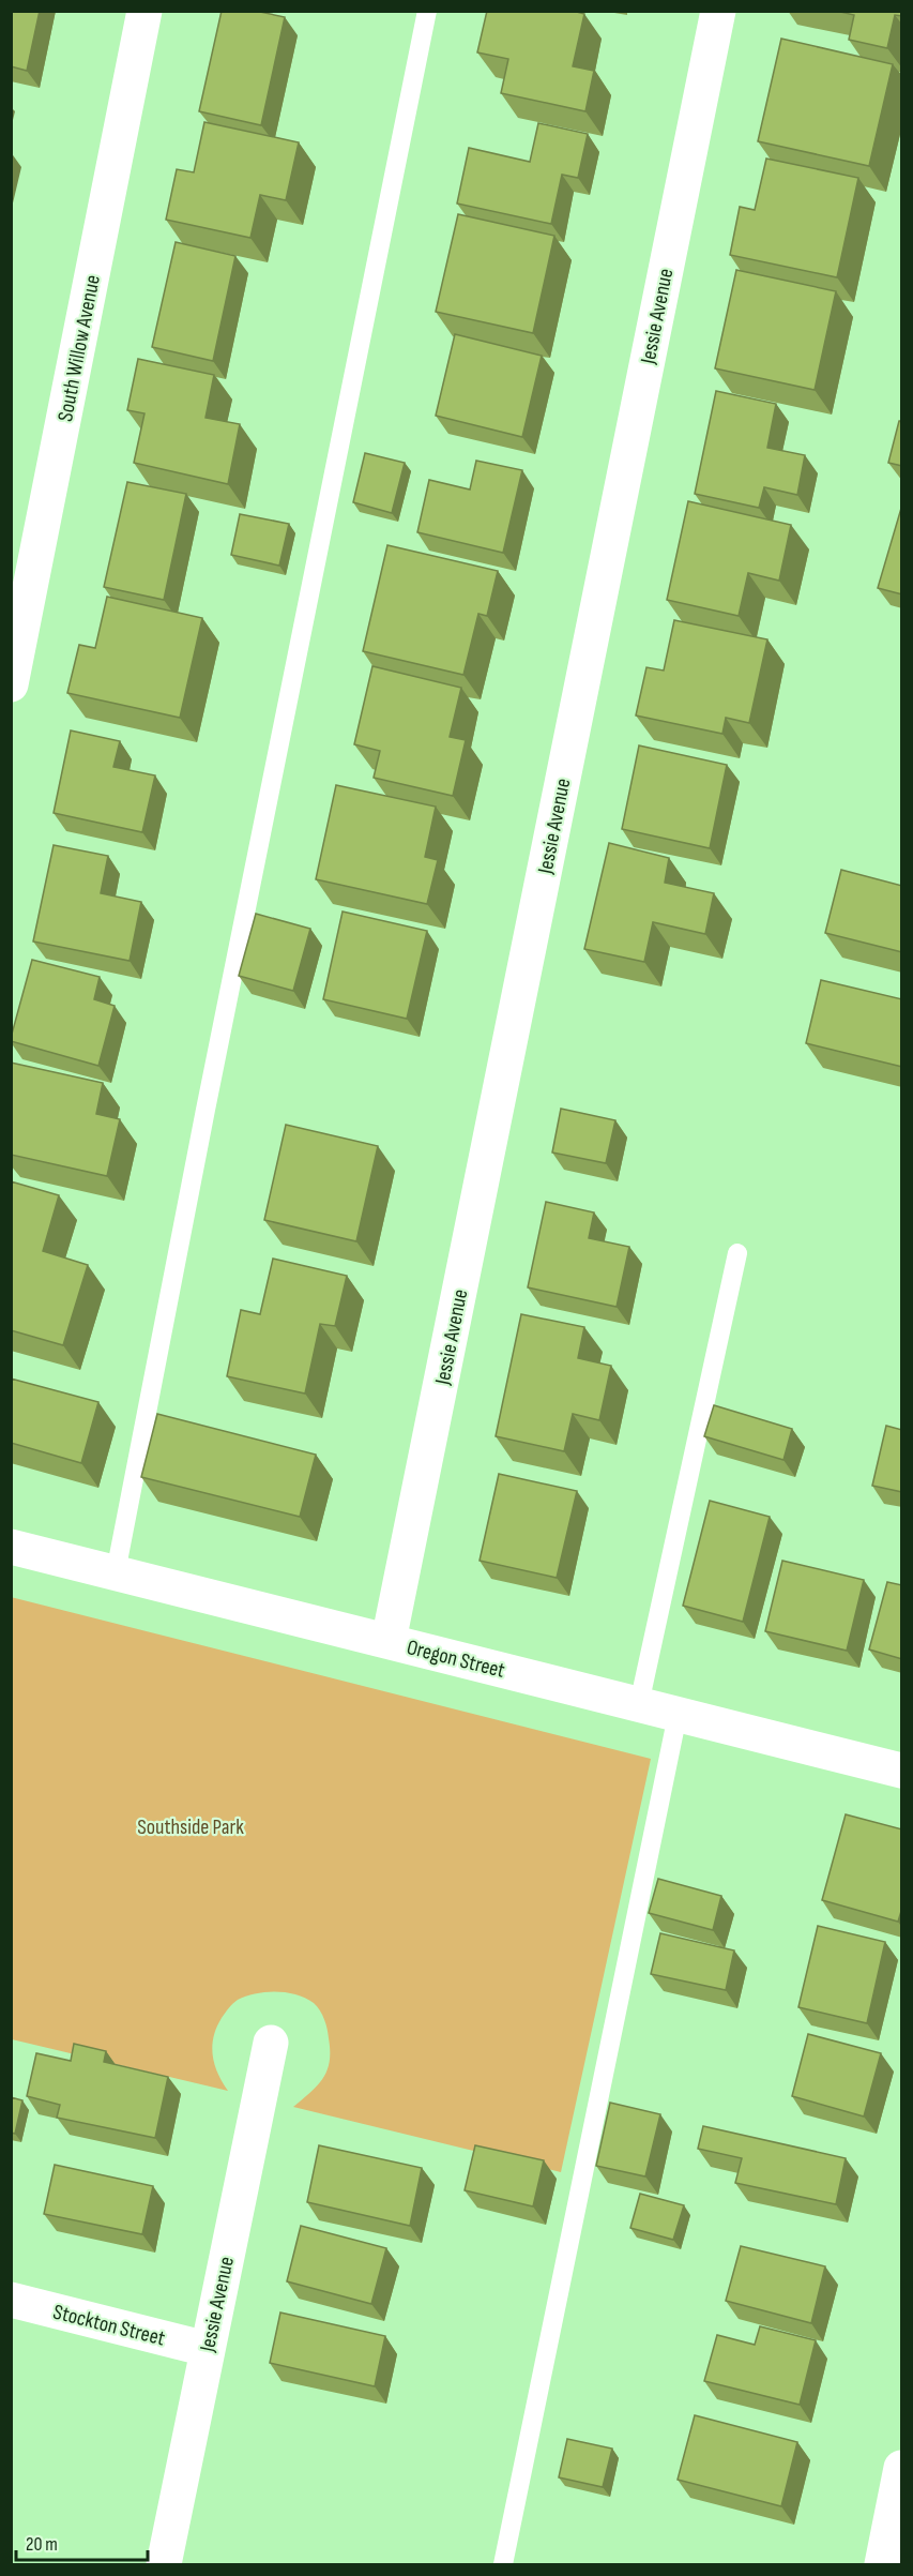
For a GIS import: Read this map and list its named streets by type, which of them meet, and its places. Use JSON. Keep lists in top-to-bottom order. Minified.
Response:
{"streets":{"street":["Jessie Avenue","South Willow Avenue","Oregon Street","Stockton Street"]},"crossings":[["Jessie Avenue","Oregon Street"],["Jessie Avenue","Stockton Street"]],"parks":["Southside Park"],"scale_bar":"20 m"}
